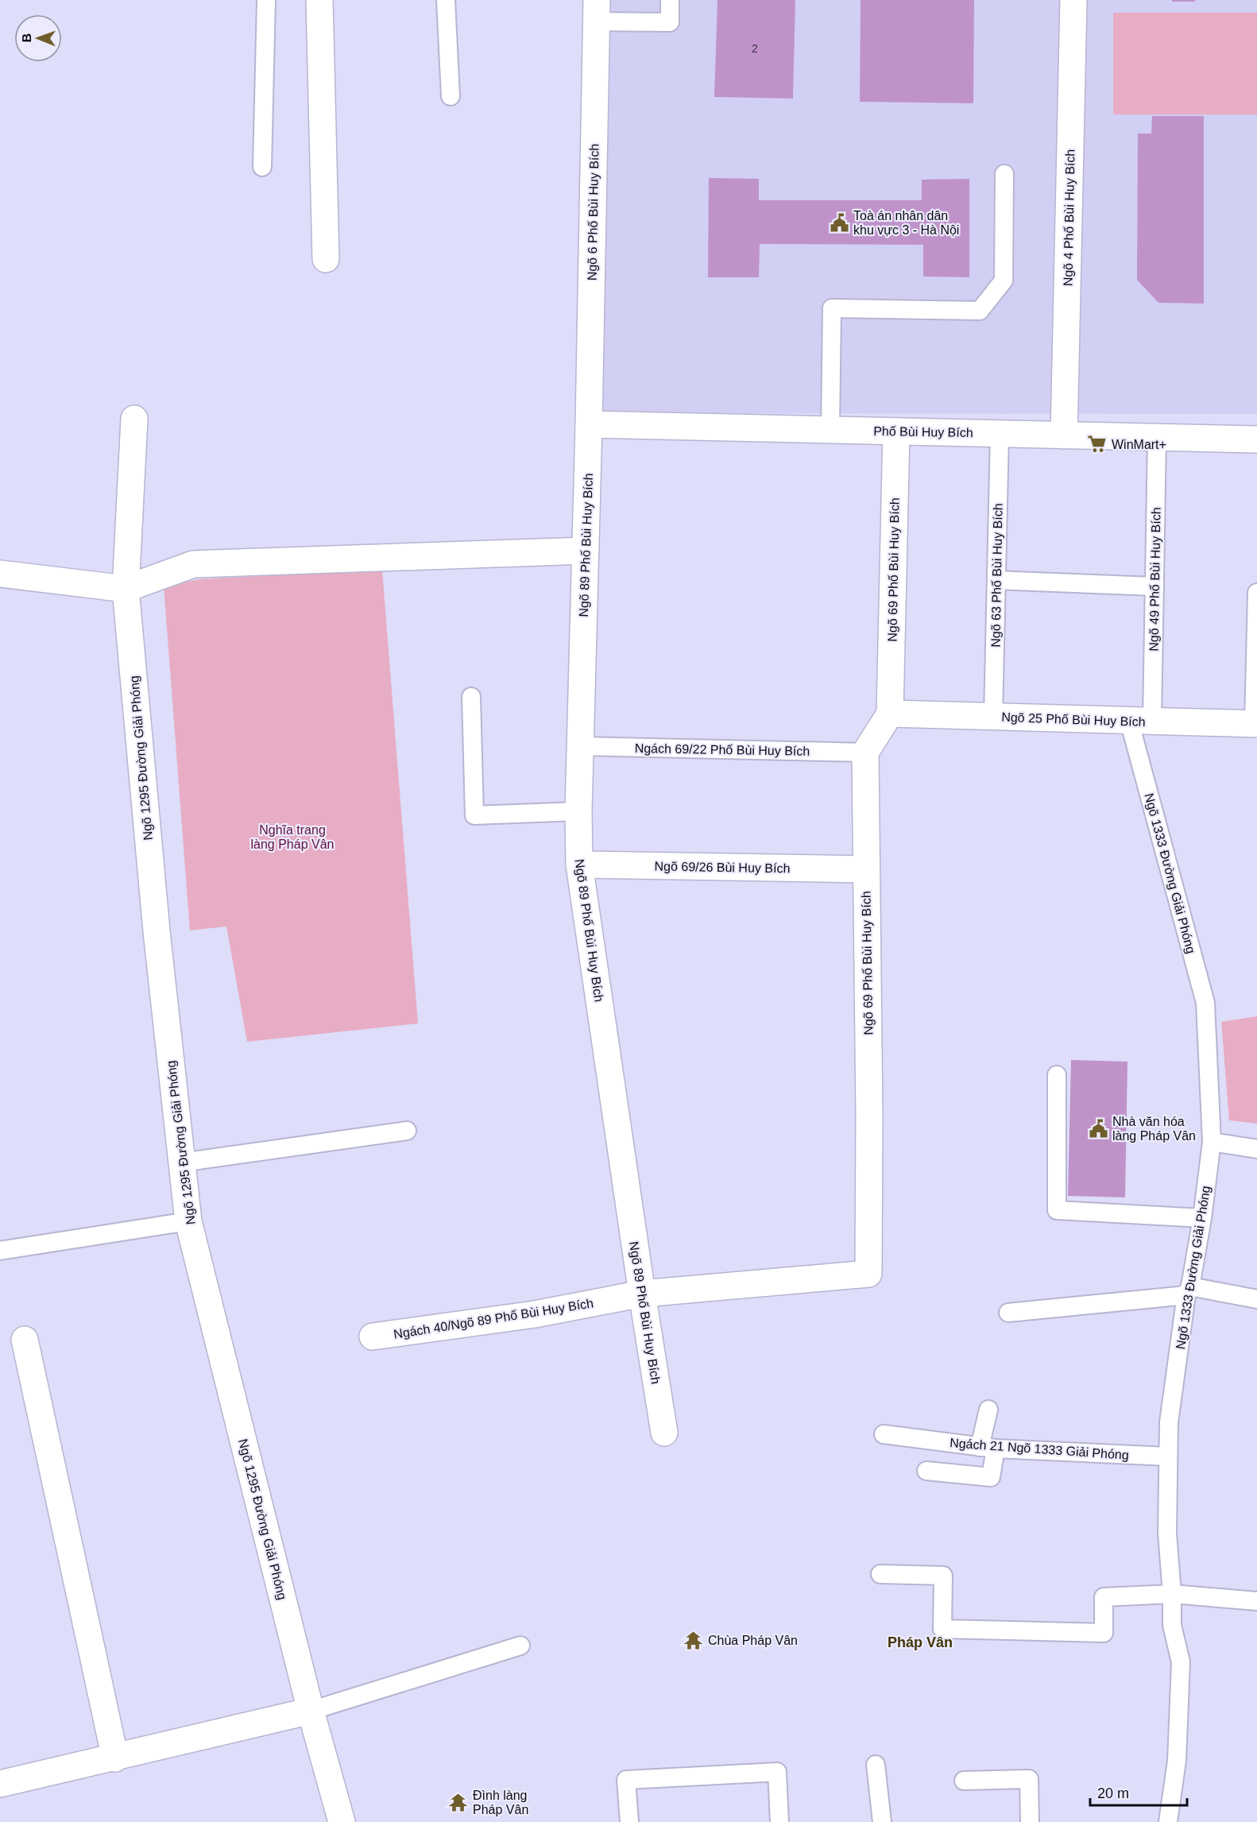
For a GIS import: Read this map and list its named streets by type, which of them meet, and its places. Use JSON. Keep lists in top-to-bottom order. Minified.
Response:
{"streets":{"street":["Ngõ 6 Phố Bùi Huy Bích","Ngõ 4 Phố Bùi Huy Bích","Phố Bùi Huy Bích","Ngõ 89 Phố Bùi Huy Bích","Ngõ 69 Phố Bùi Huy Bích","Ngõ 25 Phố Bùi Huy Bích","Ngõ 1295 Đường Giải Phóng","Ngõ 69/26 Bùi Huy Bích","Ngách 40/Ngõ 89 Phố Bùi Huy Bích"],"lane":["Ngõ 63 Phố Bùi Huy Bích","Ngõ 49 Phố Bùi Huy Bích","Ngách 69/22 Phố Bùi Huy Bích","Ngõ 1333 Đường Giải Phóng","Ngách 21 Ngõ 1333 Giải Phóng"]},"crossings":[["Ngõ 6 Phố Bùi Huy Bích","Phố Bùi Huy Bích"],["Ngõ 6 Phố Bùi Huy Bích","Ngõ 89 Phố Bùi Huy Bích"],["Ngõ 4 Phố Bùi Huy Bích","Phố Bùi Huy Bích"],["Phố Bùi Huy Bích","Ngõ 89 Phố Bùi Huy Bích"],["Phố Bùi Huy Bích","Ngõ 69 Phố Bùi Huy Bích"],["Phố Bùi Huy Bích","Ngõ 63 Phố Bùi Huy Bích"],["Phố Bùi Huy Bích","Ngõ 49 Phố Bùi Huy Bích"],["Ngõ 89 Phố Bùi Huy Bích","Ngõ 69 Phố Bùi Huy Bích"],["Ngõ 89 Phố Bùi Huy Bích","Ngách 69/22 Phố Bùi Huy Bích"],["Ngõ 89 Phố Bùi Huy Bích","Ngõ 69/26 Bùi Huy Bích"],["Ngõ 89 Phố Bùi Huy Bích","Ngách 40/Ngõ 89 Phố Bùi Huy Bích"],["Ngõ 69 Phố Bùi Huy Bích","Ngõ 25 Phố Bùi Huy Bích"],["Ngõ 69 Phố Bùi Huy Bích","Ngách 69/22 Phố Bùi Huy Bích"],["Ngõ 69 Phố Bùi Huy Bích","Ngõ 69/26 Bùi Huy Bích"],["Ngõ 69 Phố Bùi Huy Bích","Ngách 40/Ngõ 89 Phố Bùi Huy Bích"],["Ngõ 63 Phố Bùi Huy Bích","Ngõ 25 Phố Bùi Huy Bích"],["Ngõ 49 Phố Bùi Huy Bích","Ngõ 25 Phố Bùi Huy Bích"],["Ngõ 49 Phố Bùi Huy Bích","Ngõ 1333 Đường Giải Phóng"],["Ngõ 25 Phố Bùi Huy Bích","Ngõ 1333 Đường Giải Phóng"],["Ngõ 1333 Đường Giải Phóng","Ngách 21 Ngõ 1333 Giải Phóng"]],"districts":["Pháp Vân"],"parks":["Nghĩa trang làng Pháp Vân"],"places":{"public building":["Toà án nhân dân khu vực 3 - Hà Nội","Nhà văn hóa làng Pháp Vân"],"supermarket":["WinMart+"],"temple":["Chùa Pháp Vân","Đình làng Pháp Vân"]},"house_numbers":["2"],"scale_bar":"20 m","north":"left"}
